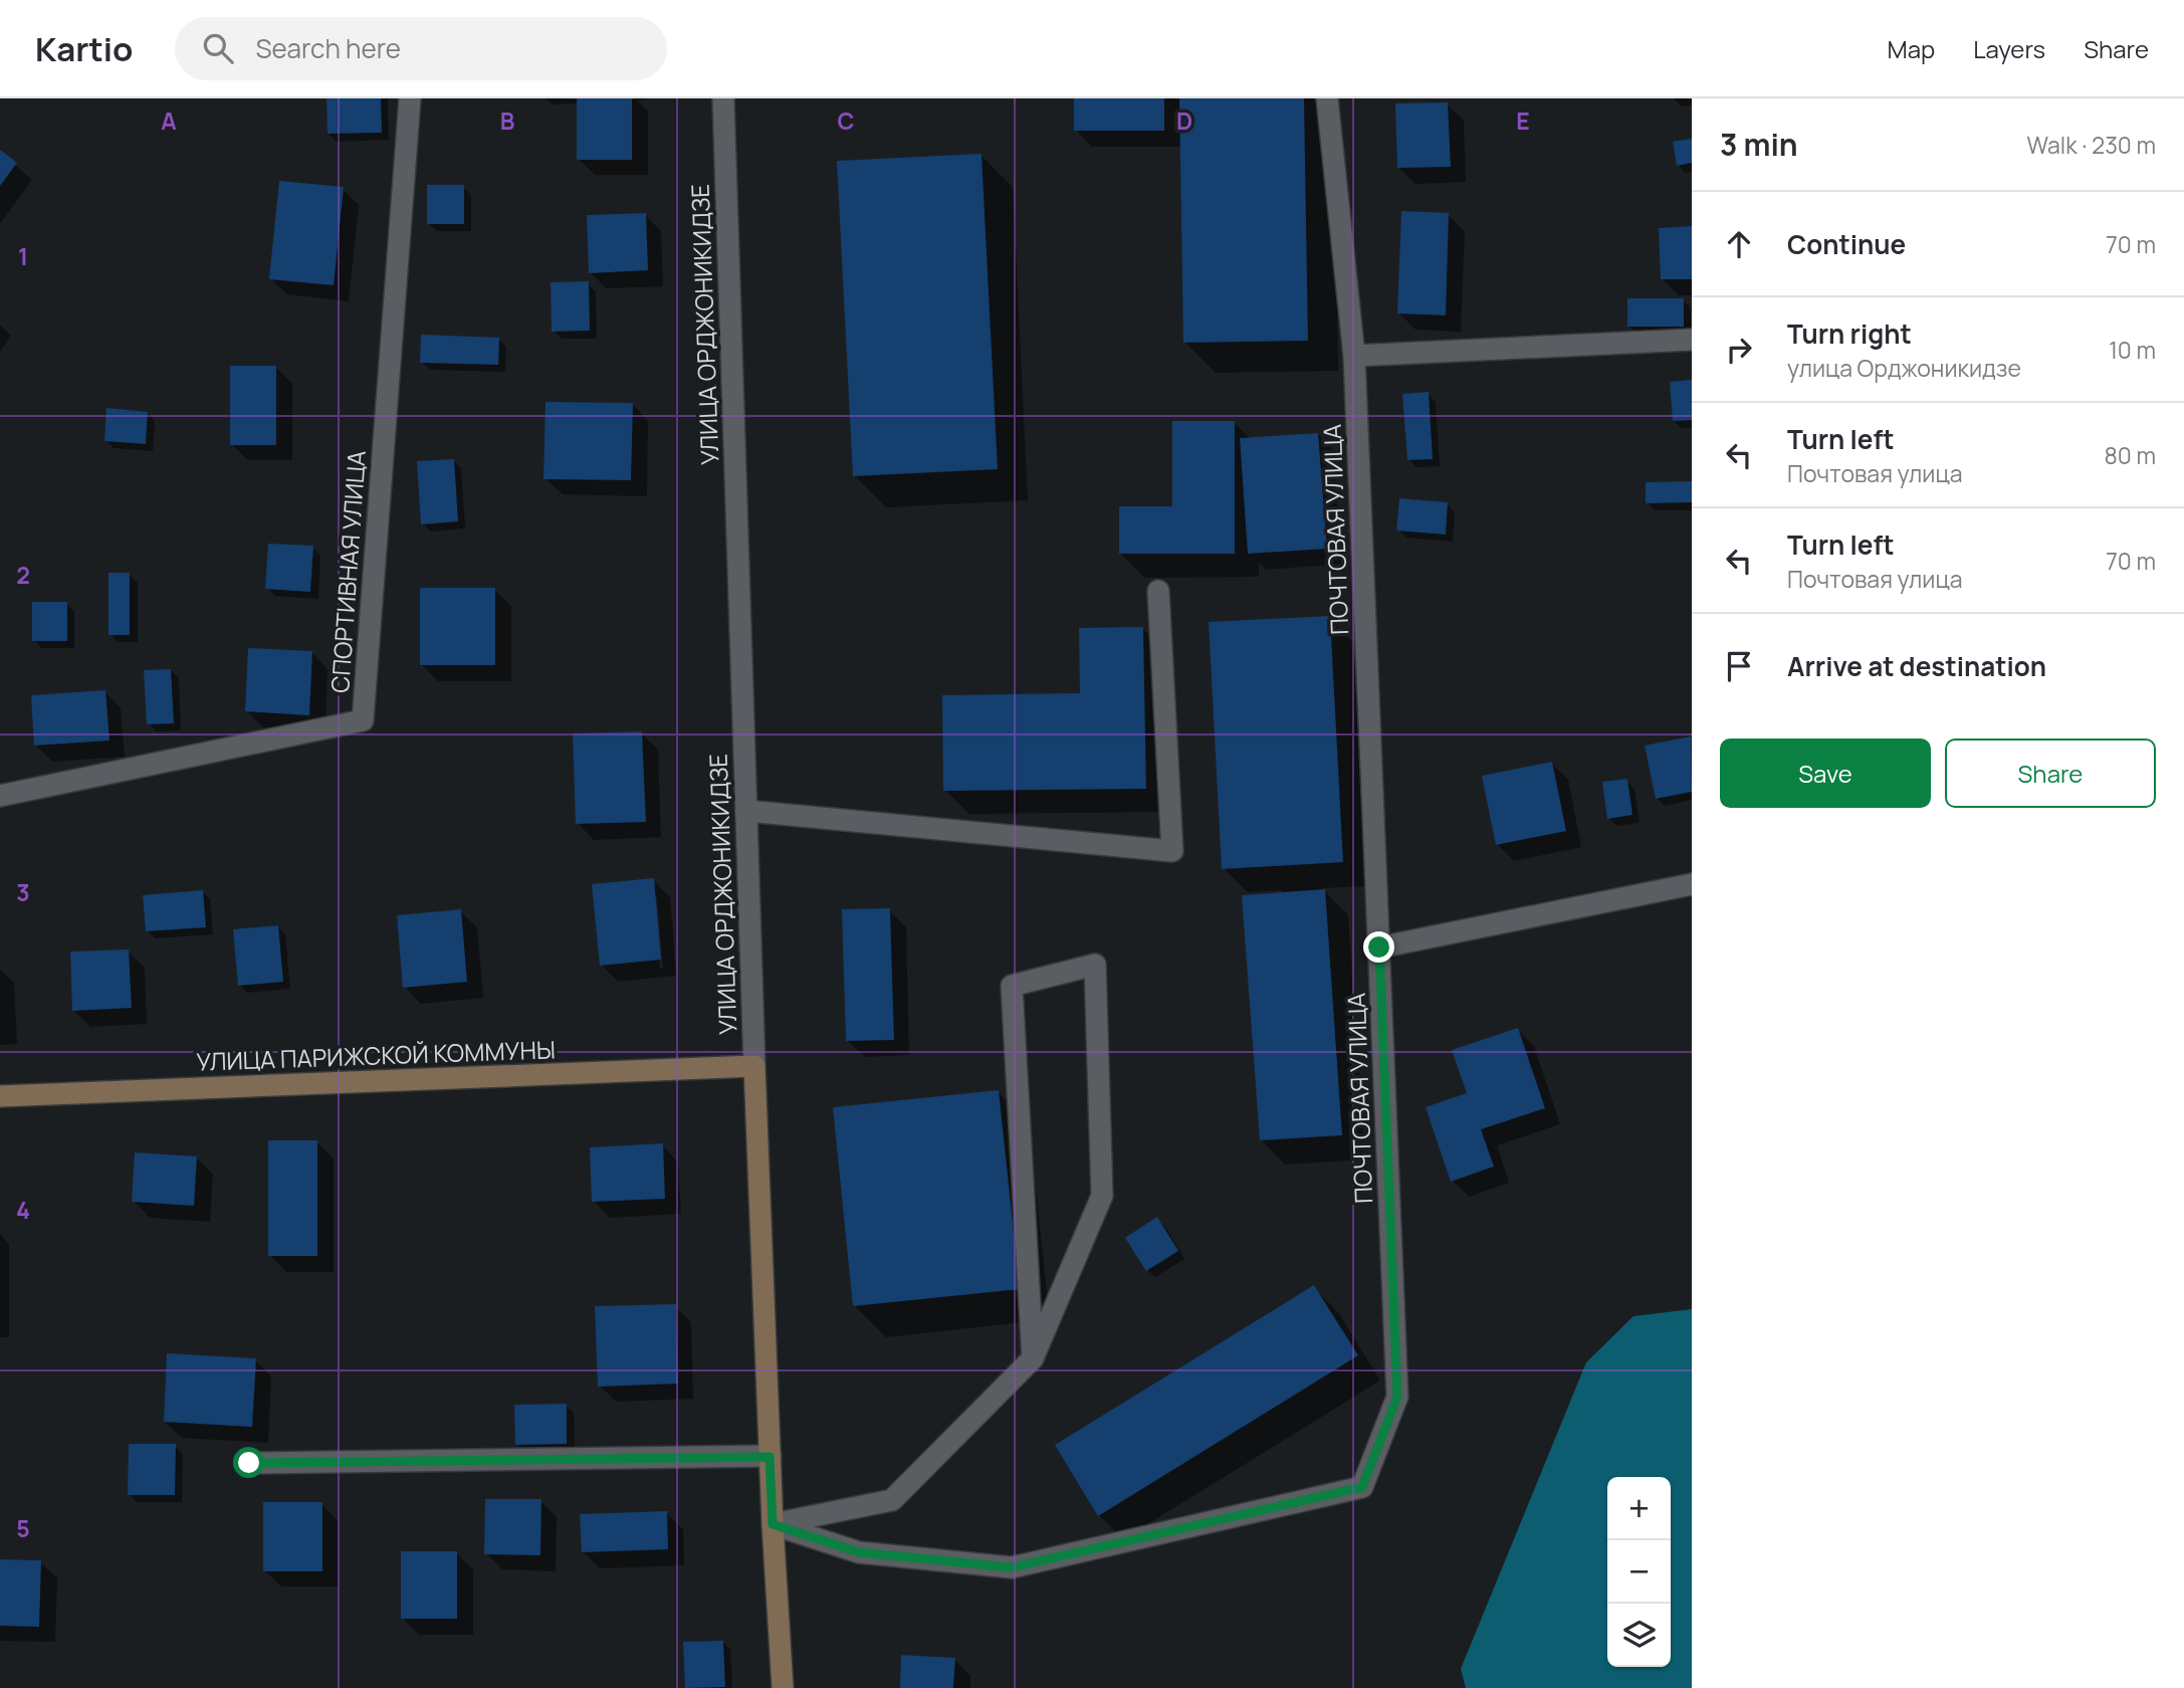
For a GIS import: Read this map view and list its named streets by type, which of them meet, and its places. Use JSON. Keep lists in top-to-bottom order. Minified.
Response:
{"streets":{"street":["УЛИЦА ОРДЖОНИКИДЗЕ","ПОЧТОВАЯ УЛИЦА","СПОРТИВНАЯ УЛИЦА","УЛИЦА ПАРИЖСКОЙ КОММУНЫ"]},"crossings":[["УЛИЦА ОРДЖОНИКИДЗЕ","ПОЧТОВАЯ УЛИЦА"],["УЛИЦА ОРДЖОНИКИДЗЕ","УЛИЦА ПАРИЖСКОЙ КОММУНЫ"]],"page":{"header":"Kartio","search":"Search here","nav":["Map","Layers","Share"],"heading":["3 min","Walk · 230 m"],"list":[["Continue","70 m"],["Turn right","улица Орджоникидзе","10 m"],["Turn left","Почтовая улица","80 m"],["Turn left","Почтовая улица","70 m"],"Arrive at destination"],"buttons":["Save","Share"],"map_buttons":["+","−"]},"grid":{"columns":["A","B","C","D","E"],"rows":["1","2","3","4","5"]}}
